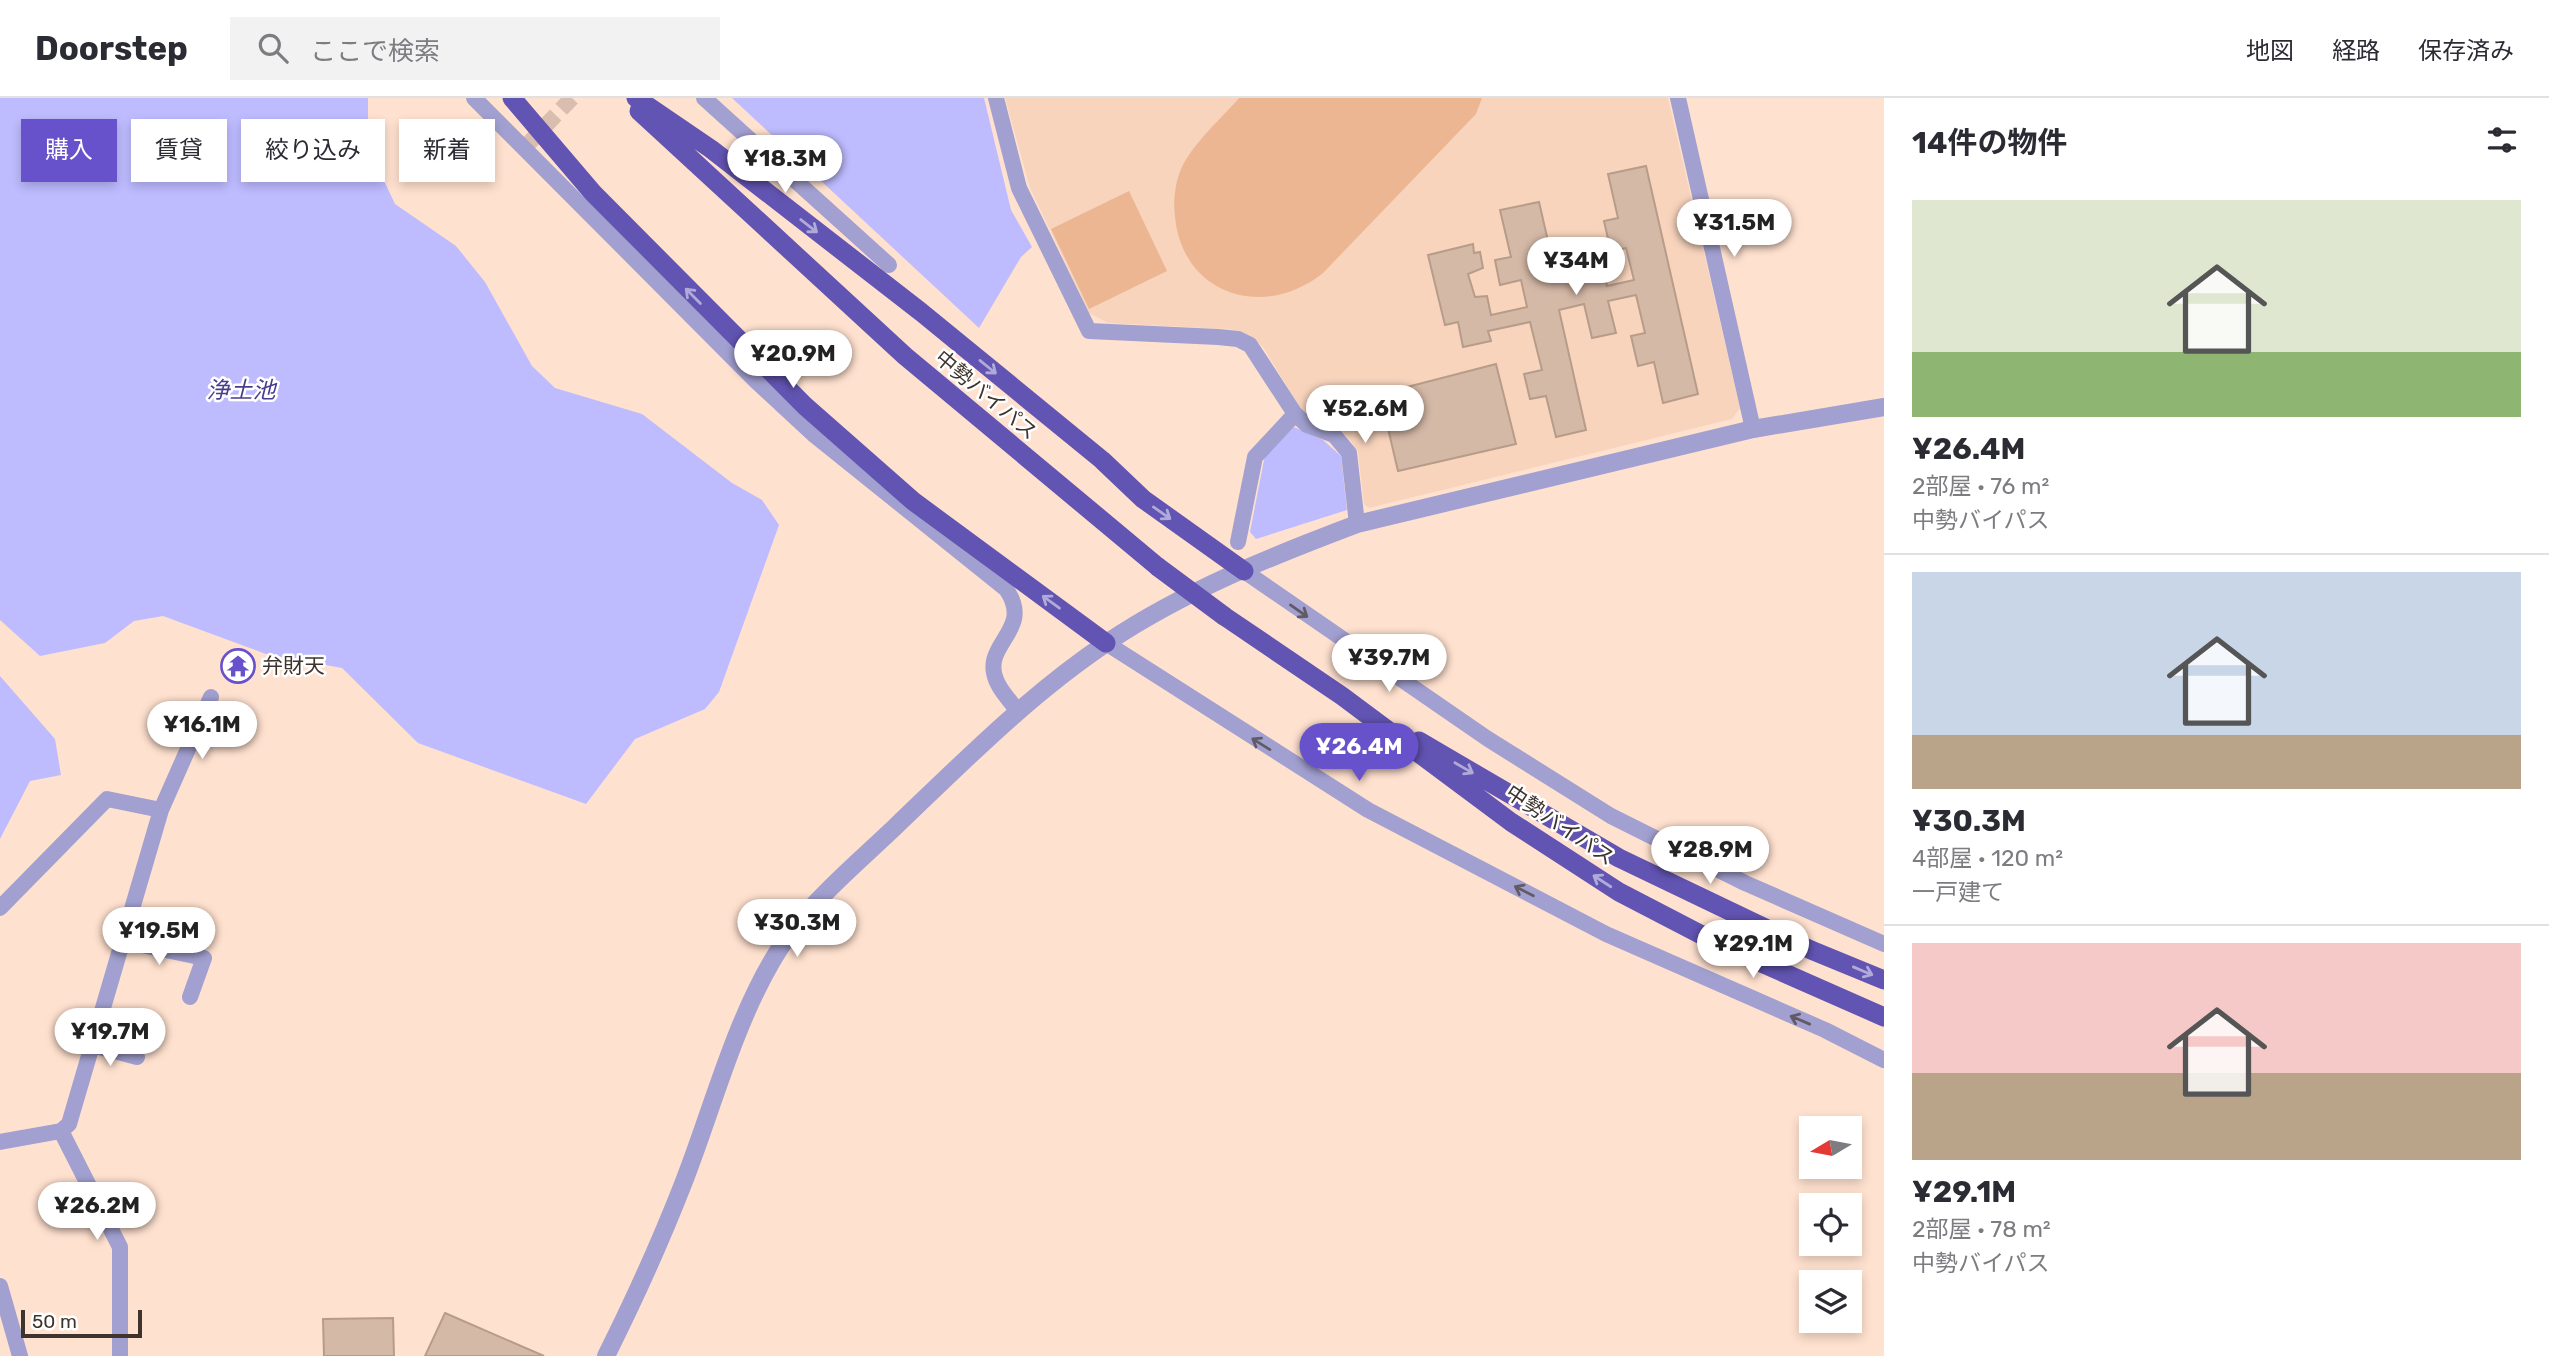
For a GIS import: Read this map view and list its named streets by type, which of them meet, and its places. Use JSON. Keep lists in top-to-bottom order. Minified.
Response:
{"streets":{"highway":["中勢バイパス"]},"water":["浄土池"],"places":{"temple":["弁財天"]},"scale_bar":"50 m","north":"left","page":{"header":"Doorstep","search":"ここで検索","nav":["地図","経路","保存済み"],"heading":"14件の物件","chip":["購入","賃貸","絞り込み","新着"],"price":["¥18.3M","¥31.5M","¥34M","¥20.9M","¥52.6M","¥39.7M","¥16.1M","¥26.4M","¥28.9M","¥30.3M","¥19.5M","¥29.1M","¥19.7M","¥26.2M"],"list":[{"name":"¥26.4M","note":"2部屋 · 76 m² · 中勢バイパス"},{"name":"¥30.3M","note":"4部屋 · 120 m² · 一戸建て"},{"name":"¥29.1M","note":"2部屋 · 78 m² · 中勢バイパス"}],"scale":"50 m"}}
